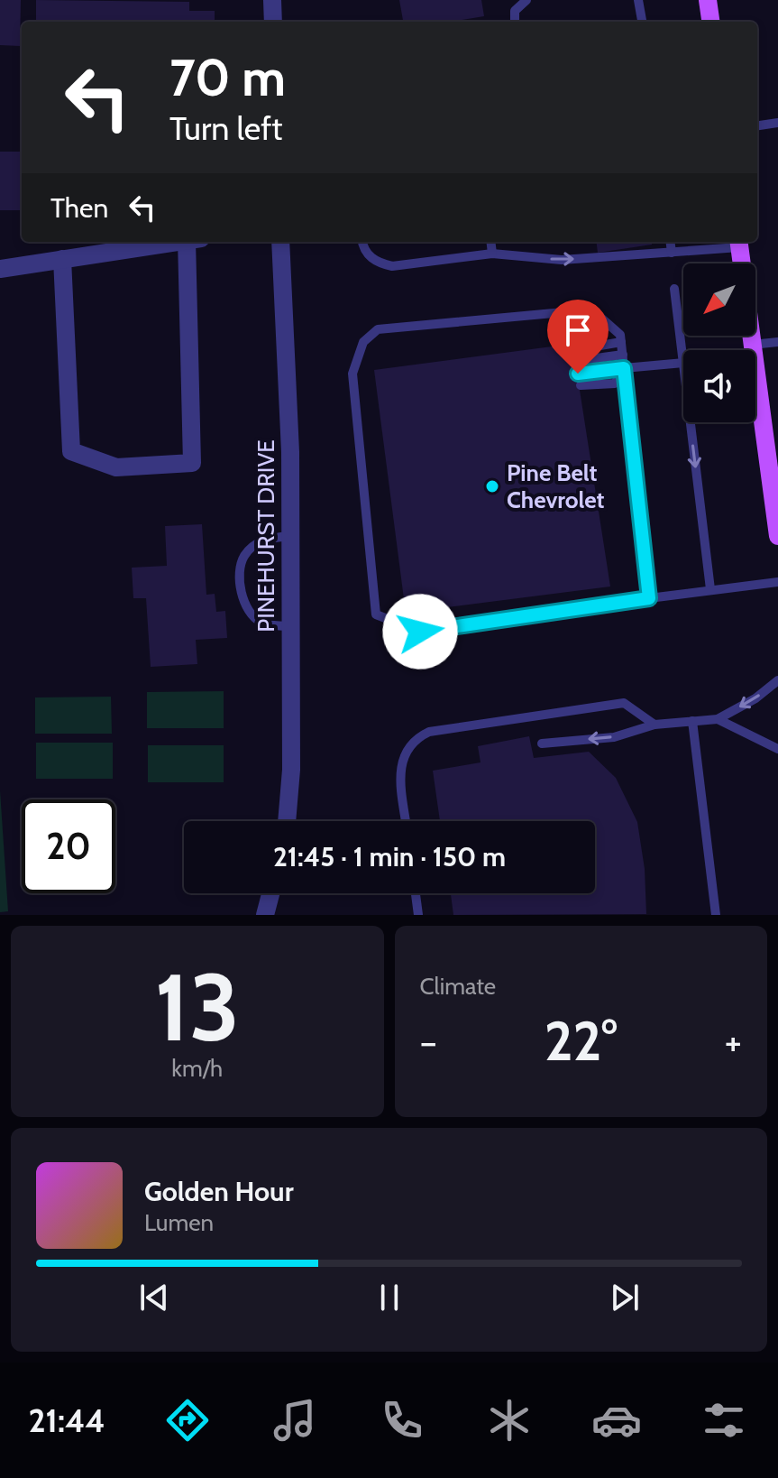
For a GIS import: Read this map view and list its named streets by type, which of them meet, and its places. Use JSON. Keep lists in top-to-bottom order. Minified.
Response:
{"streets":{"street":["PINEHURST DRIVE"]},"places":["Pine Belt Chevrolet"],"north":"bottom left","page":{"turn":["70 m","Turn left"],"then":"Then","limit":"20","trip":"21:45 · 1 min · 150 m","tile":[["13","km/h"],"Climate"],"heat":["−","22°","+"],"song":["Golden Hour","Lumen"],"tabs":"21:44"}}
